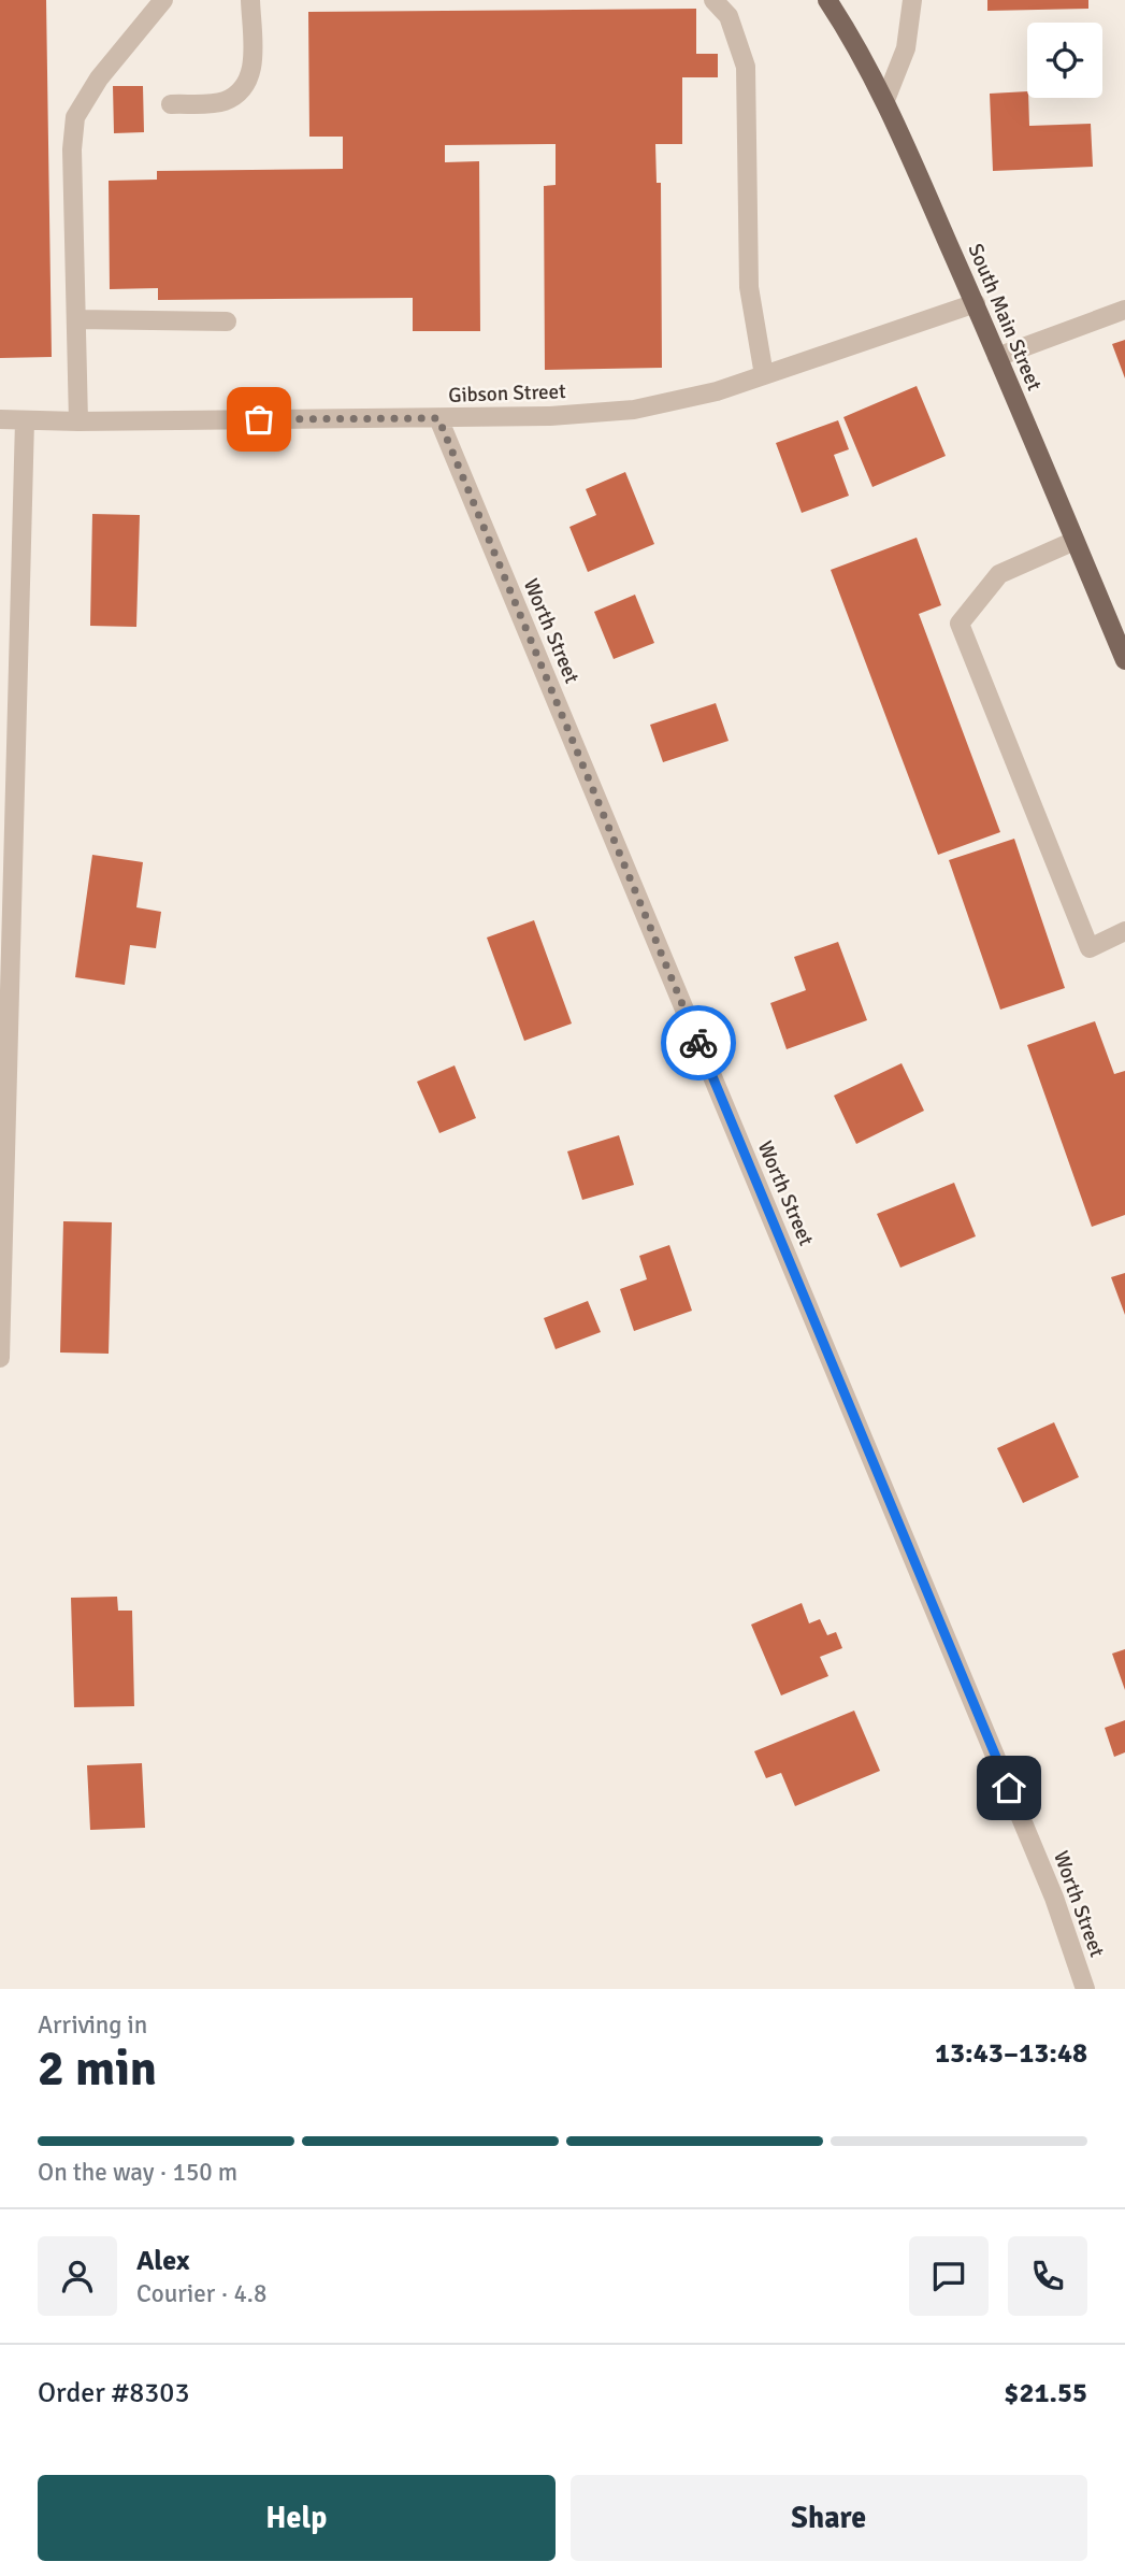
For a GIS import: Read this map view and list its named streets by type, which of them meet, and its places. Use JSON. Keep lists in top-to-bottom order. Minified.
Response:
{"streets":{"main road":["South Main Street"],"street":["Gibson Street","Worth Street"]},"crossings":[["South Main Street","Gibson Street"],["Gibson Street","Worth Street"]],"page":{"heading":["2 min","Arriving in","13:43–13:48"],"panel":["Alex","Courier · 4.8","Order #8303","$21.55"],"bar":"On the way · 150 m","buttons":["Help","Share"]}}
